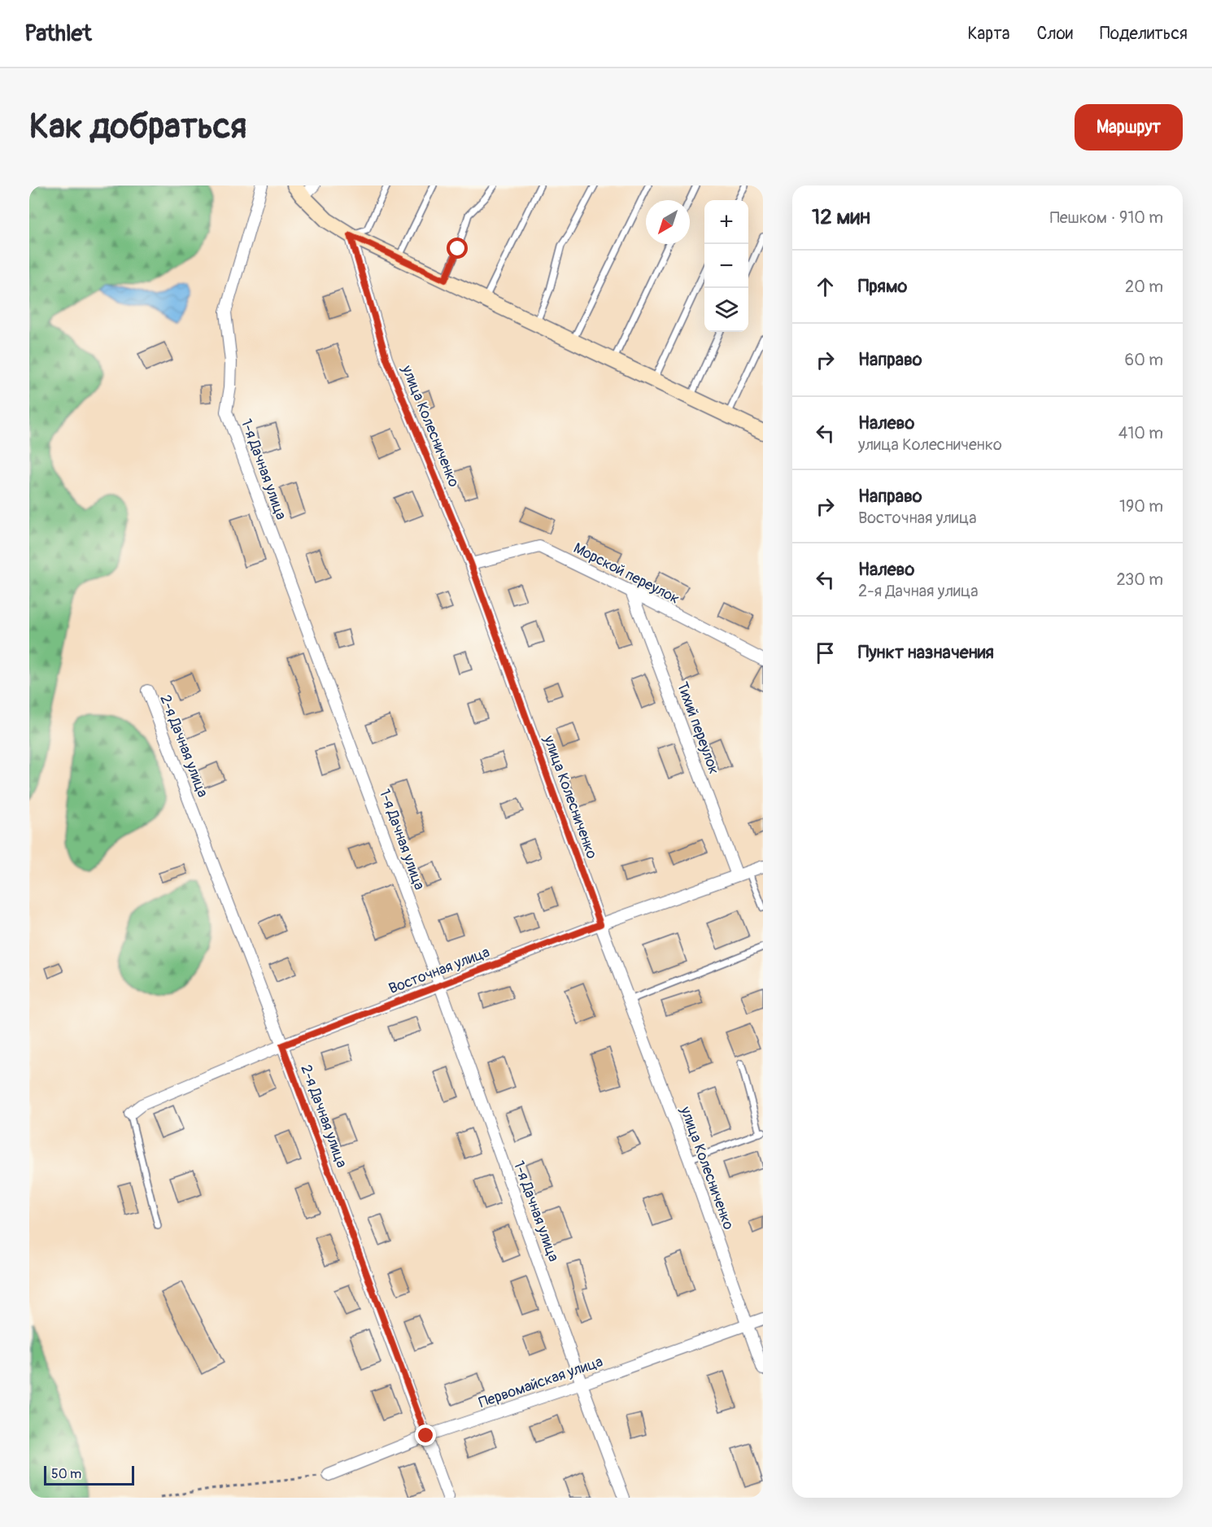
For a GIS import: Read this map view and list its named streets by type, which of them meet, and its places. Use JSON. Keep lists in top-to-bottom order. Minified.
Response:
{"streets":{"street":["улица Колесниченко","1-я Дачная улица","Морской переулок","Тихий переулок","2-я Дачная улица","Восточная улица","Первомайская улица"]},"crossings":[["улица Колесниченко","Морской переулок"],["улица Колесниченко","Восточная улица"],["улица Колесниченко","Первомайская улица"],["1-я Дачная улица","Восточная улица"],["1-я Дачная улица","Первомайская улица"],["Морской переулок","Тихий переулок"],["Тихий переулок","Восточная улица"],["2-я Дачная улица","Восточная улица"],["2-я Дачная улица","Первомайская улица"]],"scale_bar":"50 m","north":"bottom left","page":{"header":"Pathlet","nav":["Карта","Слои","Поделиться"],"buttons":"Маршрут","title":"Как добраться","heading":["12 мин","Пешком · 910 m"],"map_buttons":["+","−"],"list":[["Прямо","20 m"],["Направо","60 m"],["Налево","улица Колесниченко","410 m"],["Направо","Восточная улица","190 m"],["Налево","2-я Дачная улица","230 m"],"Пункт назначения"],"scale":"50 m"}}
